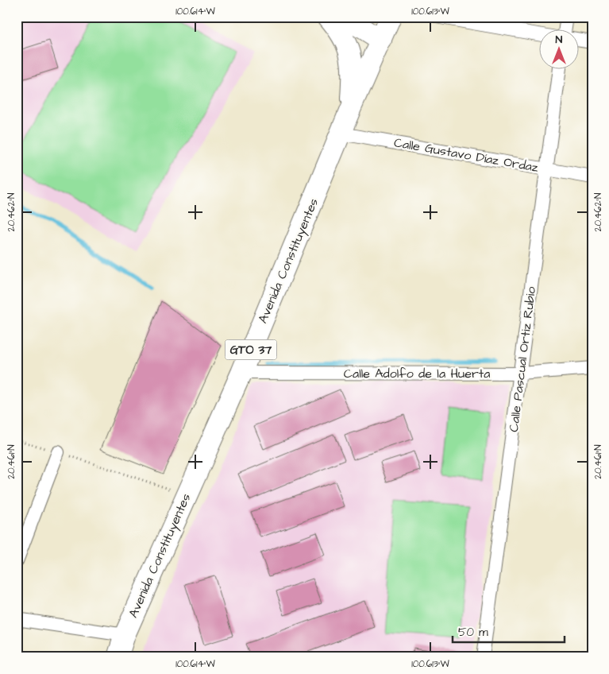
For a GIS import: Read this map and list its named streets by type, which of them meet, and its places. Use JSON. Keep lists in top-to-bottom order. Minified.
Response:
{"streets":{"main road":["Avenida Constituyentes","GTO 37"],"street":["Calle Gustavo Díaz Ordaz","Calle Pascual Ortiz Rubio","Calle Adolfo de la Huerta"]},"crossings":[["Calle Gustavo Díaz Ordaz","Avenida Constituyentes"],["Calle Gustavo Díaz Ordaz","Calle Pascual Ortiz Rubio"],["Avenida Constituyentes","Calle Adolfo de la Huerta"],["Calle Pascual Ortiz Rubio","Calle Adolfo de la Huerta"]],"scale_bar":"50 m","north":"top","coordinates":["100.614°W","100.613°W","20.462°N","20.461°N"]}
